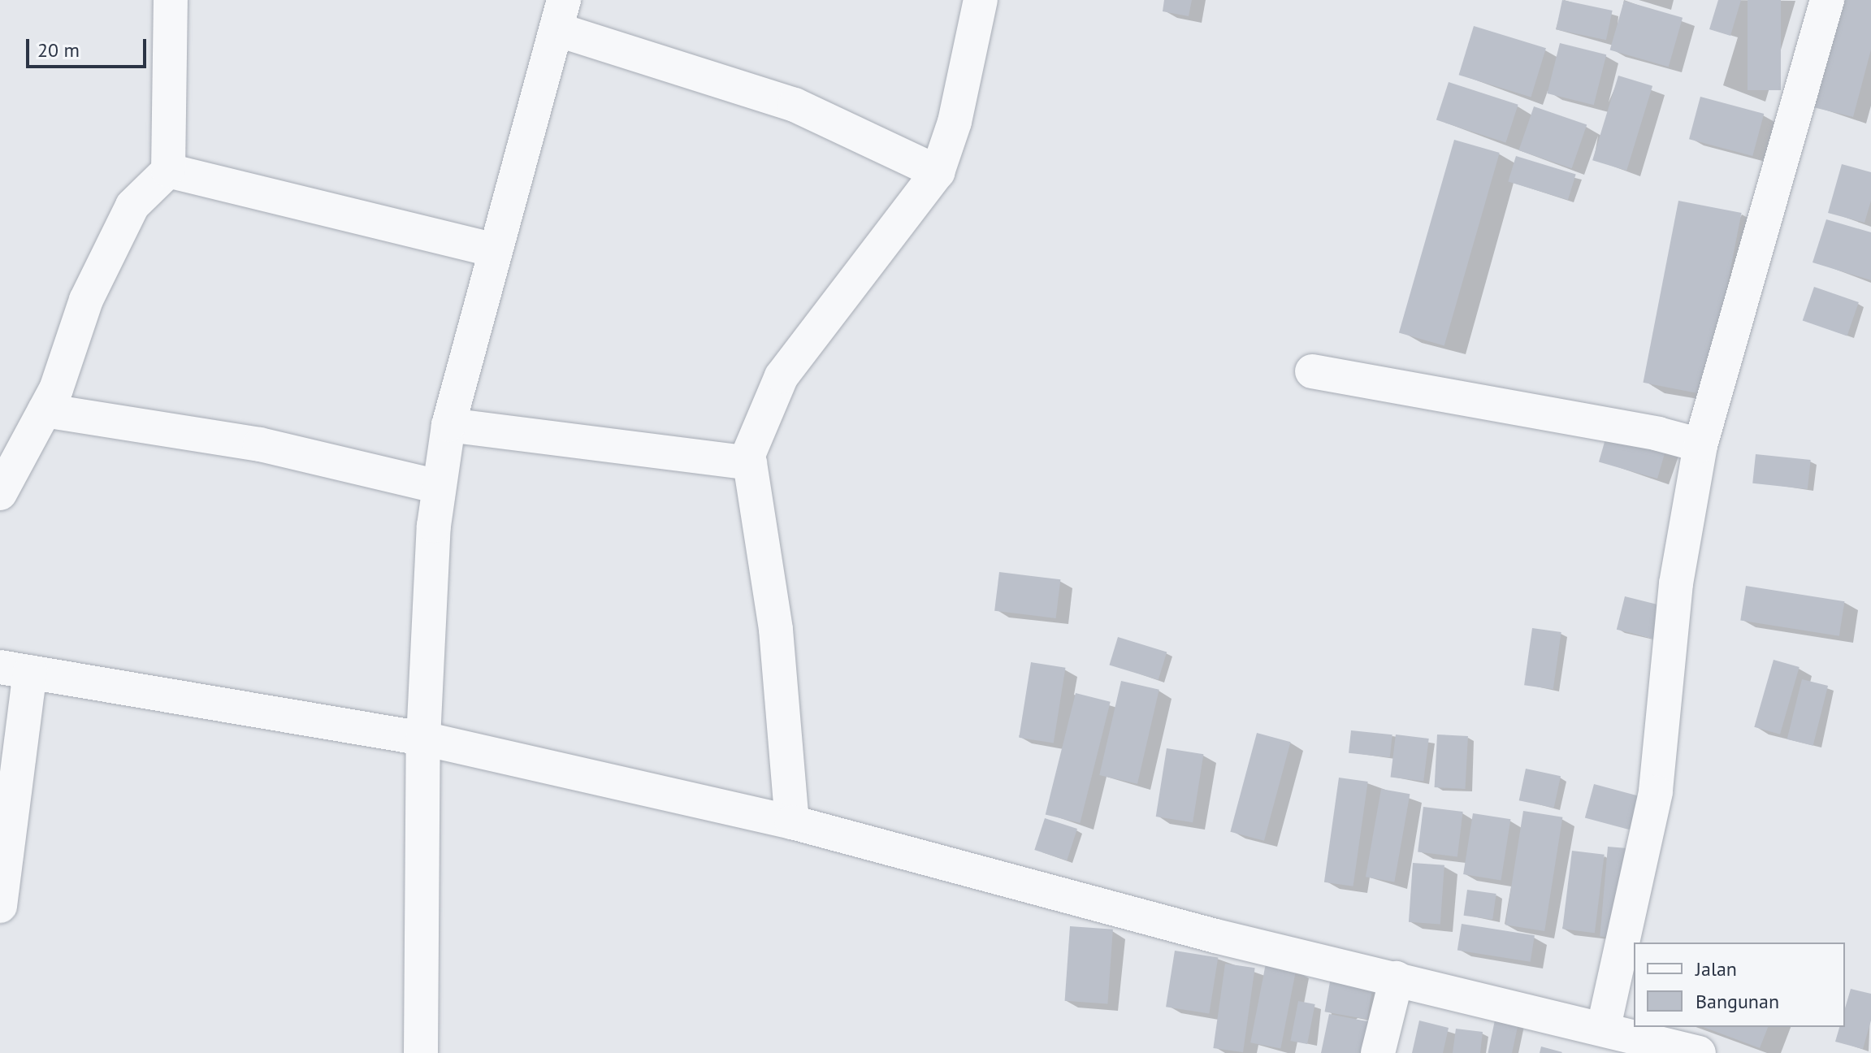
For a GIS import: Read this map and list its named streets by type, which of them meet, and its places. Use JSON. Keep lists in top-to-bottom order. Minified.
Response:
{"legend":["Jalan","Bangunan"],"scale_bar":"20 m"}
